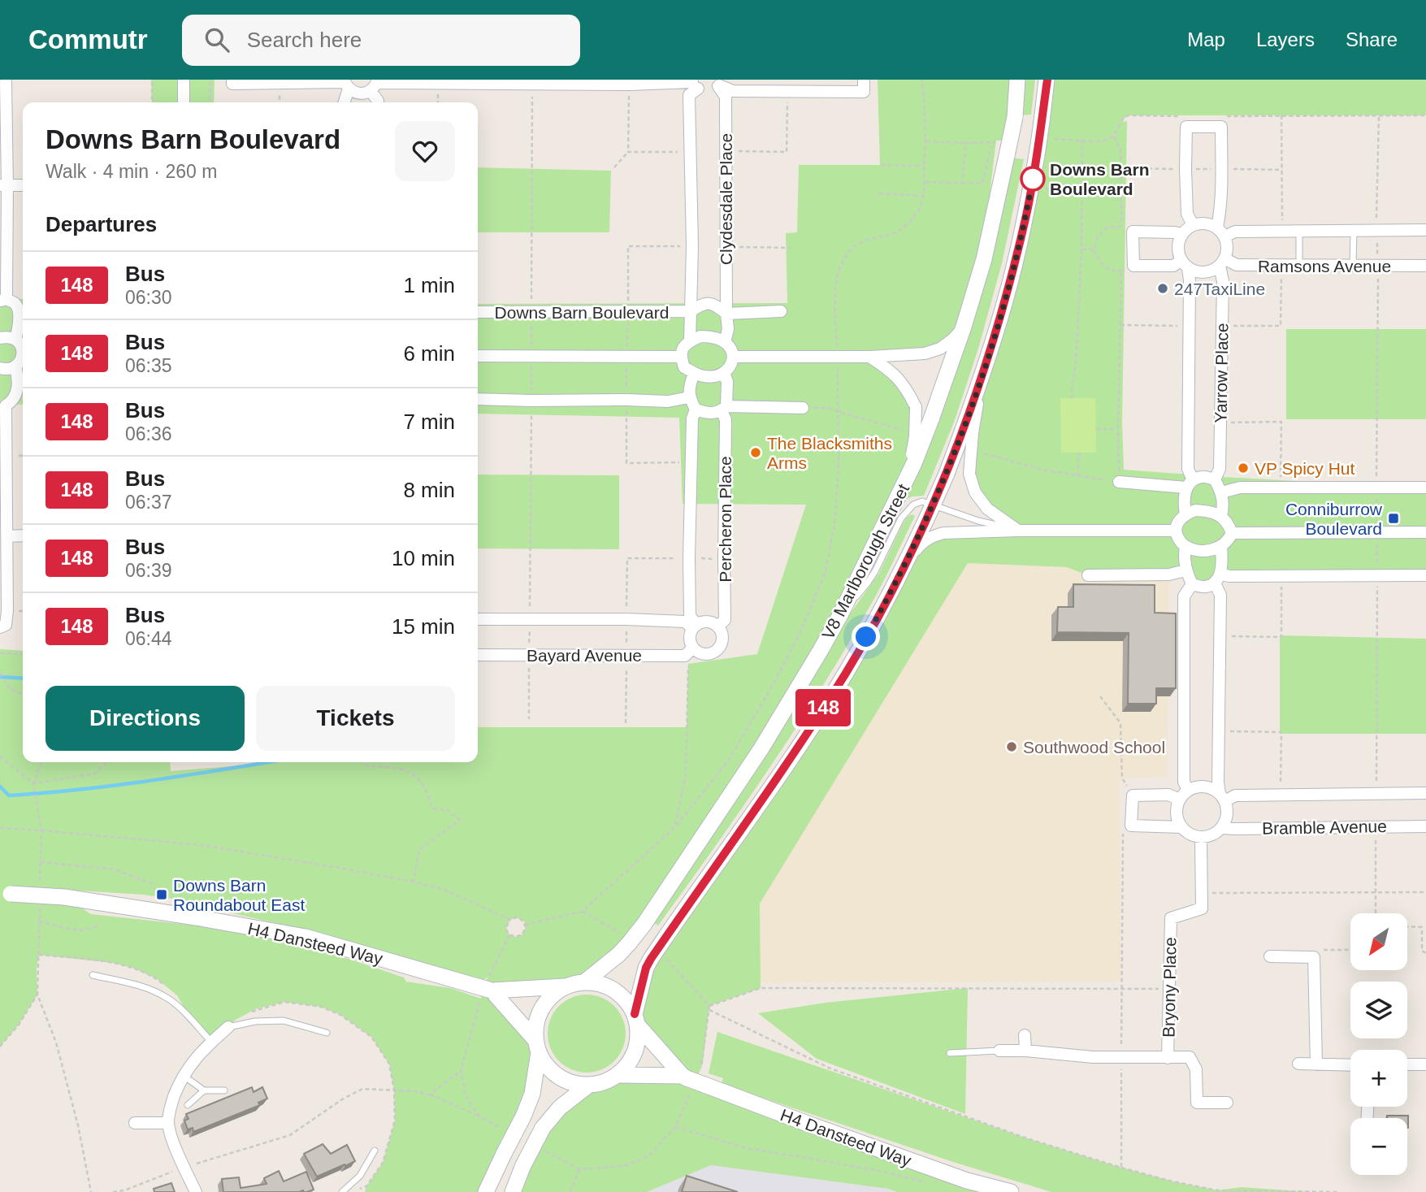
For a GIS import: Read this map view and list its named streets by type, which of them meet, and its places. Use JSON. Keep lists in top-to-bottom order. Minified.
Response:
{"streets":{"main road":["V8 Marlborough Street","H4 Dansteed Way"],"street":["Clydesdale Place","Ramsons Avenue","Downs Barn Boulevard","Yarrow Place","Percheron Place","Bayard Avenue","Bramble Avenue","Bryony Place"]},"crossings":[["Clydesdale Place","Downs Barn Boulevard"],["Clydesdale Place","Percheron Place"],["Ramsons Avenue","Yarrow Place"],["Percheron Place","Bayard Avenue"],["V8 Marlborough Street","H4 Dansteed Way"]],"places":{"other":["Downs Barn Boulevard","247TaxiLine","The Blacksmiths Arms","VP Spicy Hut","Southwood School"],"transit":["Conniburrow Boulevard","Downs Barn Roundabout East"]},"lines":["bus line 148"],"north":"bottom left","page":{"header":"Commutr","search":"Search here","nav":["Map","Layers","Share"],"on_map":"148","heading":[["Downs Barn Boulevard","Walk · 4 min · 260 m"],"Departures"],"list":[{"mark":"148","name":"Bus","note":"06:30","value":"1 min"},{"mark":"148","name":"Bus","note":"06:35","value":"6 min"},{"mark":"148","name":"Bus","note":"06:36","value":"7 min"},{"mark":"148","name":"Bus","note":"06:37","value":"8 min"},{"mark":"148","name":"Bus","note":"06:39","value":"10 min"},{"mark":"148","name":"Bus","note":"06:44","value":"15 min"}],"buttons":["Directions","Tickets"],"map_buttons":["+","−"]}}
